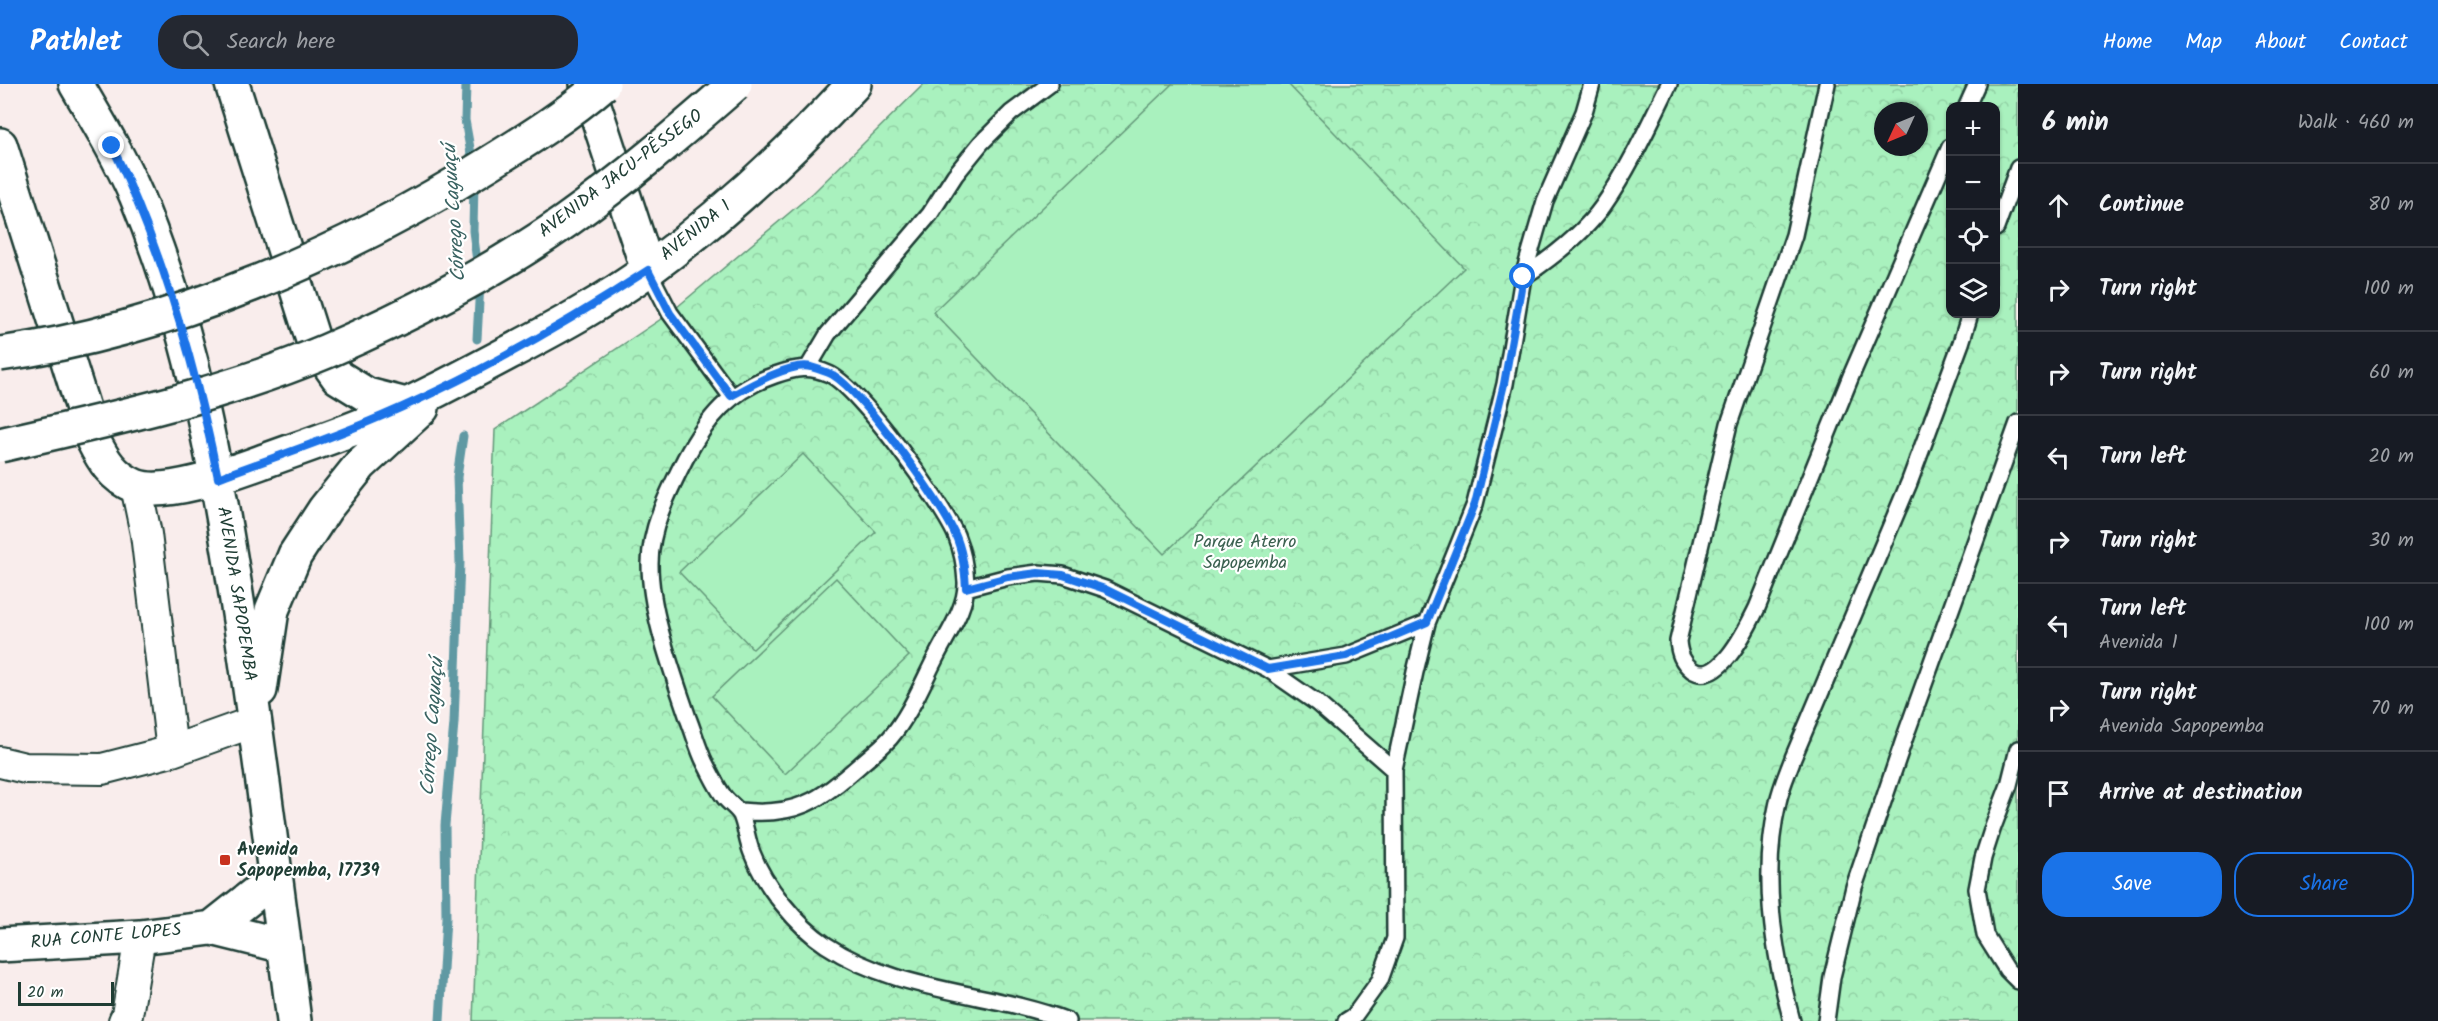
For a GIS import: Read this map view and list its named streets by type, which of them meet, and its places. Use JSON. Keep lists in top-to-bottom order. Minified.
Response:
{"streets":{"main road":["AVENIDA JACU-PÊSSEGO","AVENIDA 1","AVENIDA SAPOPEMBA","RUA CONTE LOPES"]},"crossings":[["AVENIDA 1","AVENIDA SAPOPEMBA"],["AVENIDA SAPOPEMBA","RUA CONTE LOPES"]],"water":["Córrego Caguaçú"],"parks":["Parque Aterro Sapopemba"],"places":{"transit":["Avenida Sapopemba, 17739"]},"scale_bar":"20 m","north":"bottom left","page":{"header":"Pathlet","search":"Search here","nav":["Home","Map","About","Contact"],"heading":["6 min","Walk · 460 m"],"map_buttons":["+","−"],"list":[["Continue","80 m"],["Turn right","100 m"],["Turn right","60 m"],["Turn left","20 m"],["Turn right","30 m"],["Turn left","Avenida 1","100 m"],["Turn right","Avenida Sapopemba","70 m"],"Arrive at destination"],"buttons":["Save","Share"],"scale":"20 m"}}
